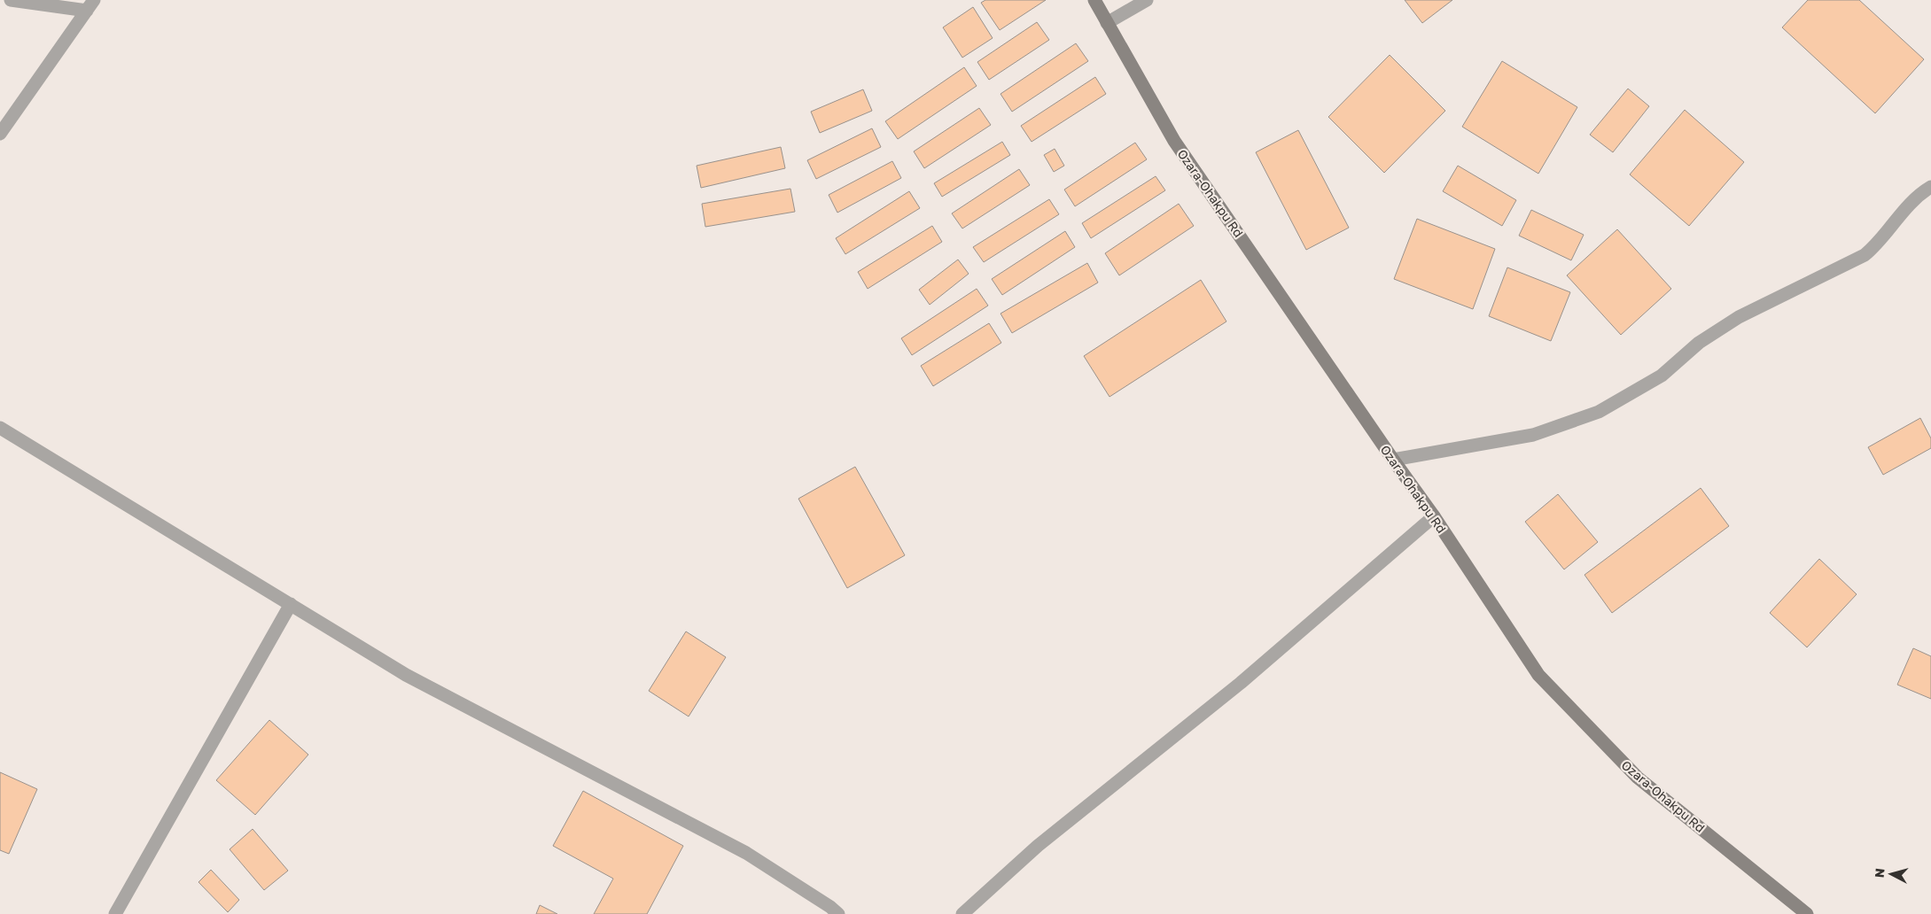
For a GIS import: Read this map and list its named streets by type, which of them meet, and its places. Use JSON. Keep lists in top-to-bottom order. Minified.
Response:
{"streets":{"main road":["Ozara-Ohakpu Rd"]},"north":"left"}
